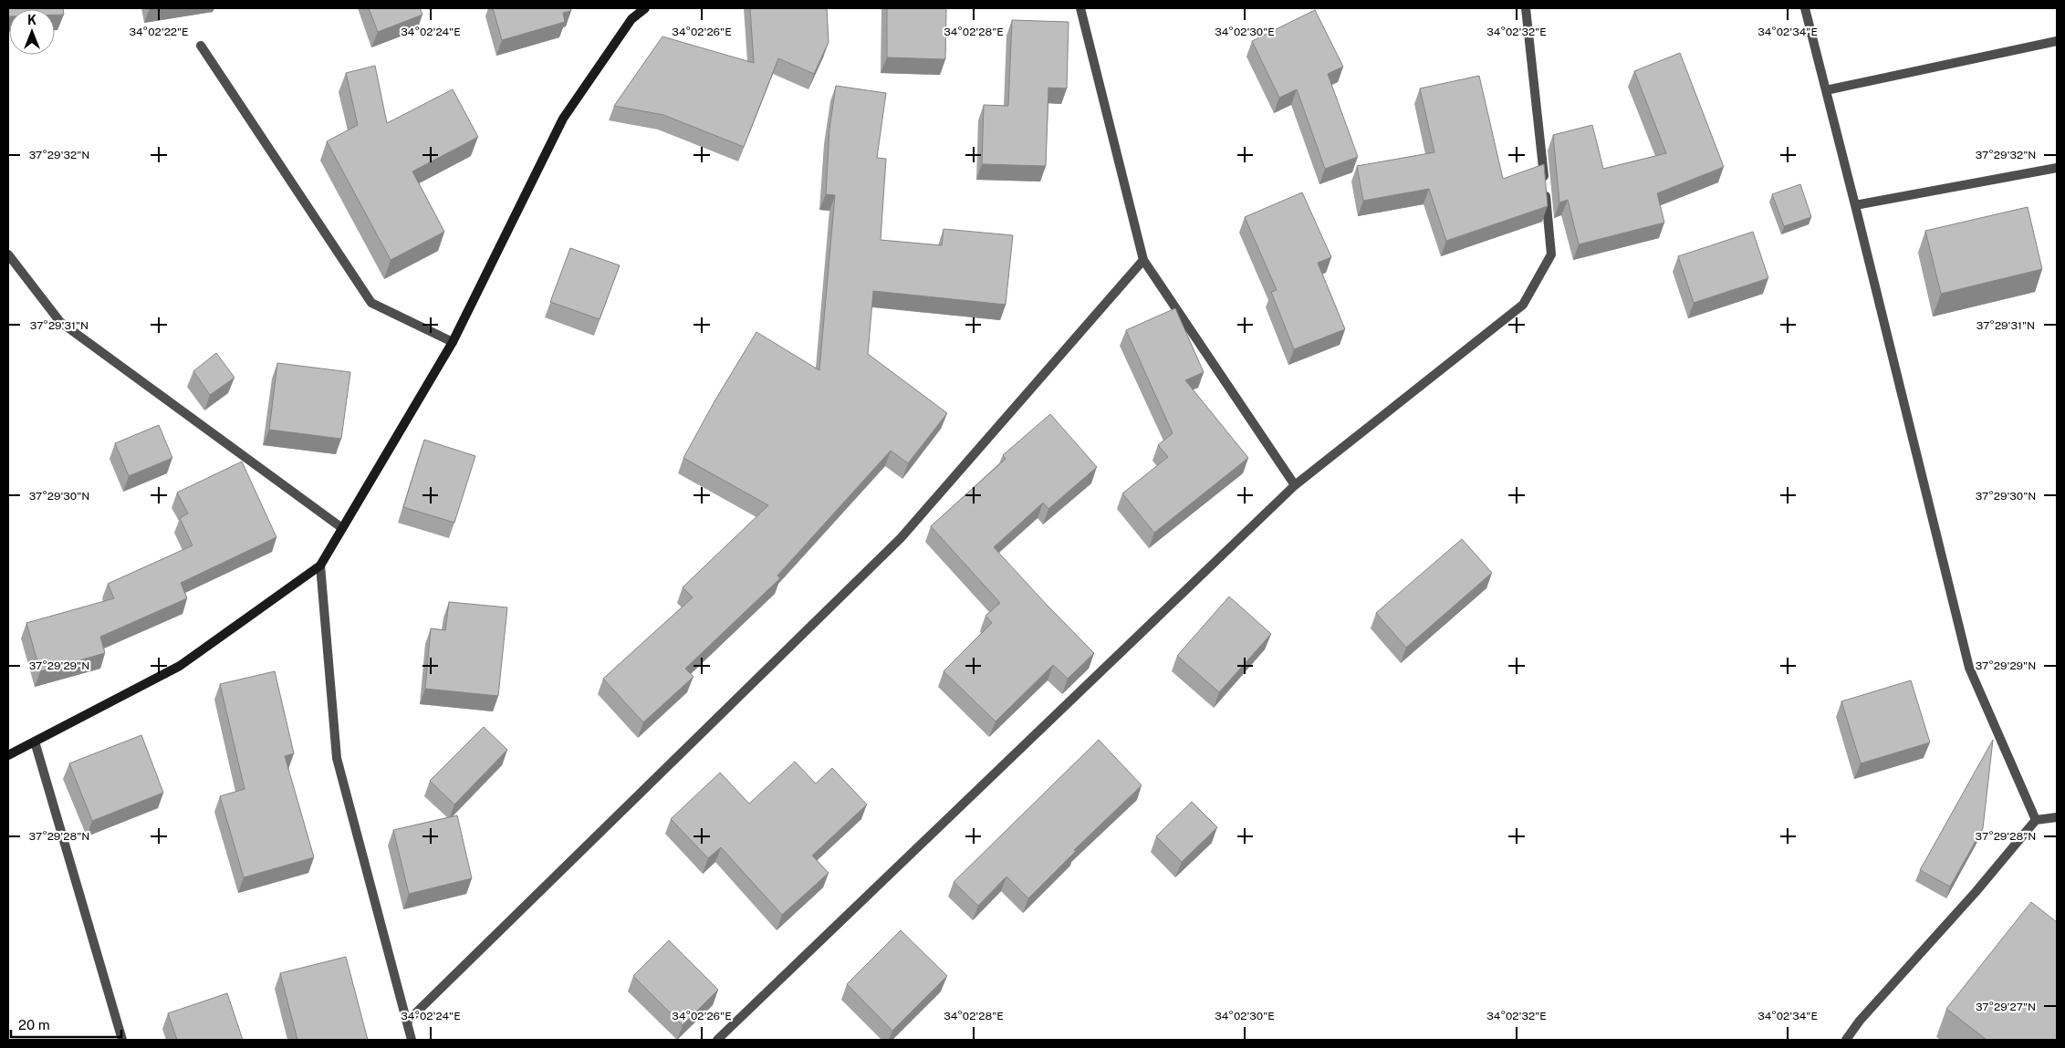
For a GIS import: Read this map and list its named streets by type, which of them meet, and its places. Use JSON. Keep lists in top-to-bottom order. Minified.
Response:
{"scale_bar":"20 m","north":"top","coordinates":["34°02'22\"E","34°02'24\"E","34°02'26\"E","34°02'28\"E","34°02'30\"E","34°02'32\"E","34°02'34\"E","37°29'32\"N","37°29'31\"N","37°29'30\"N","37°29'29\"N","37°29'28\"N","37°29'27\"N"]}
